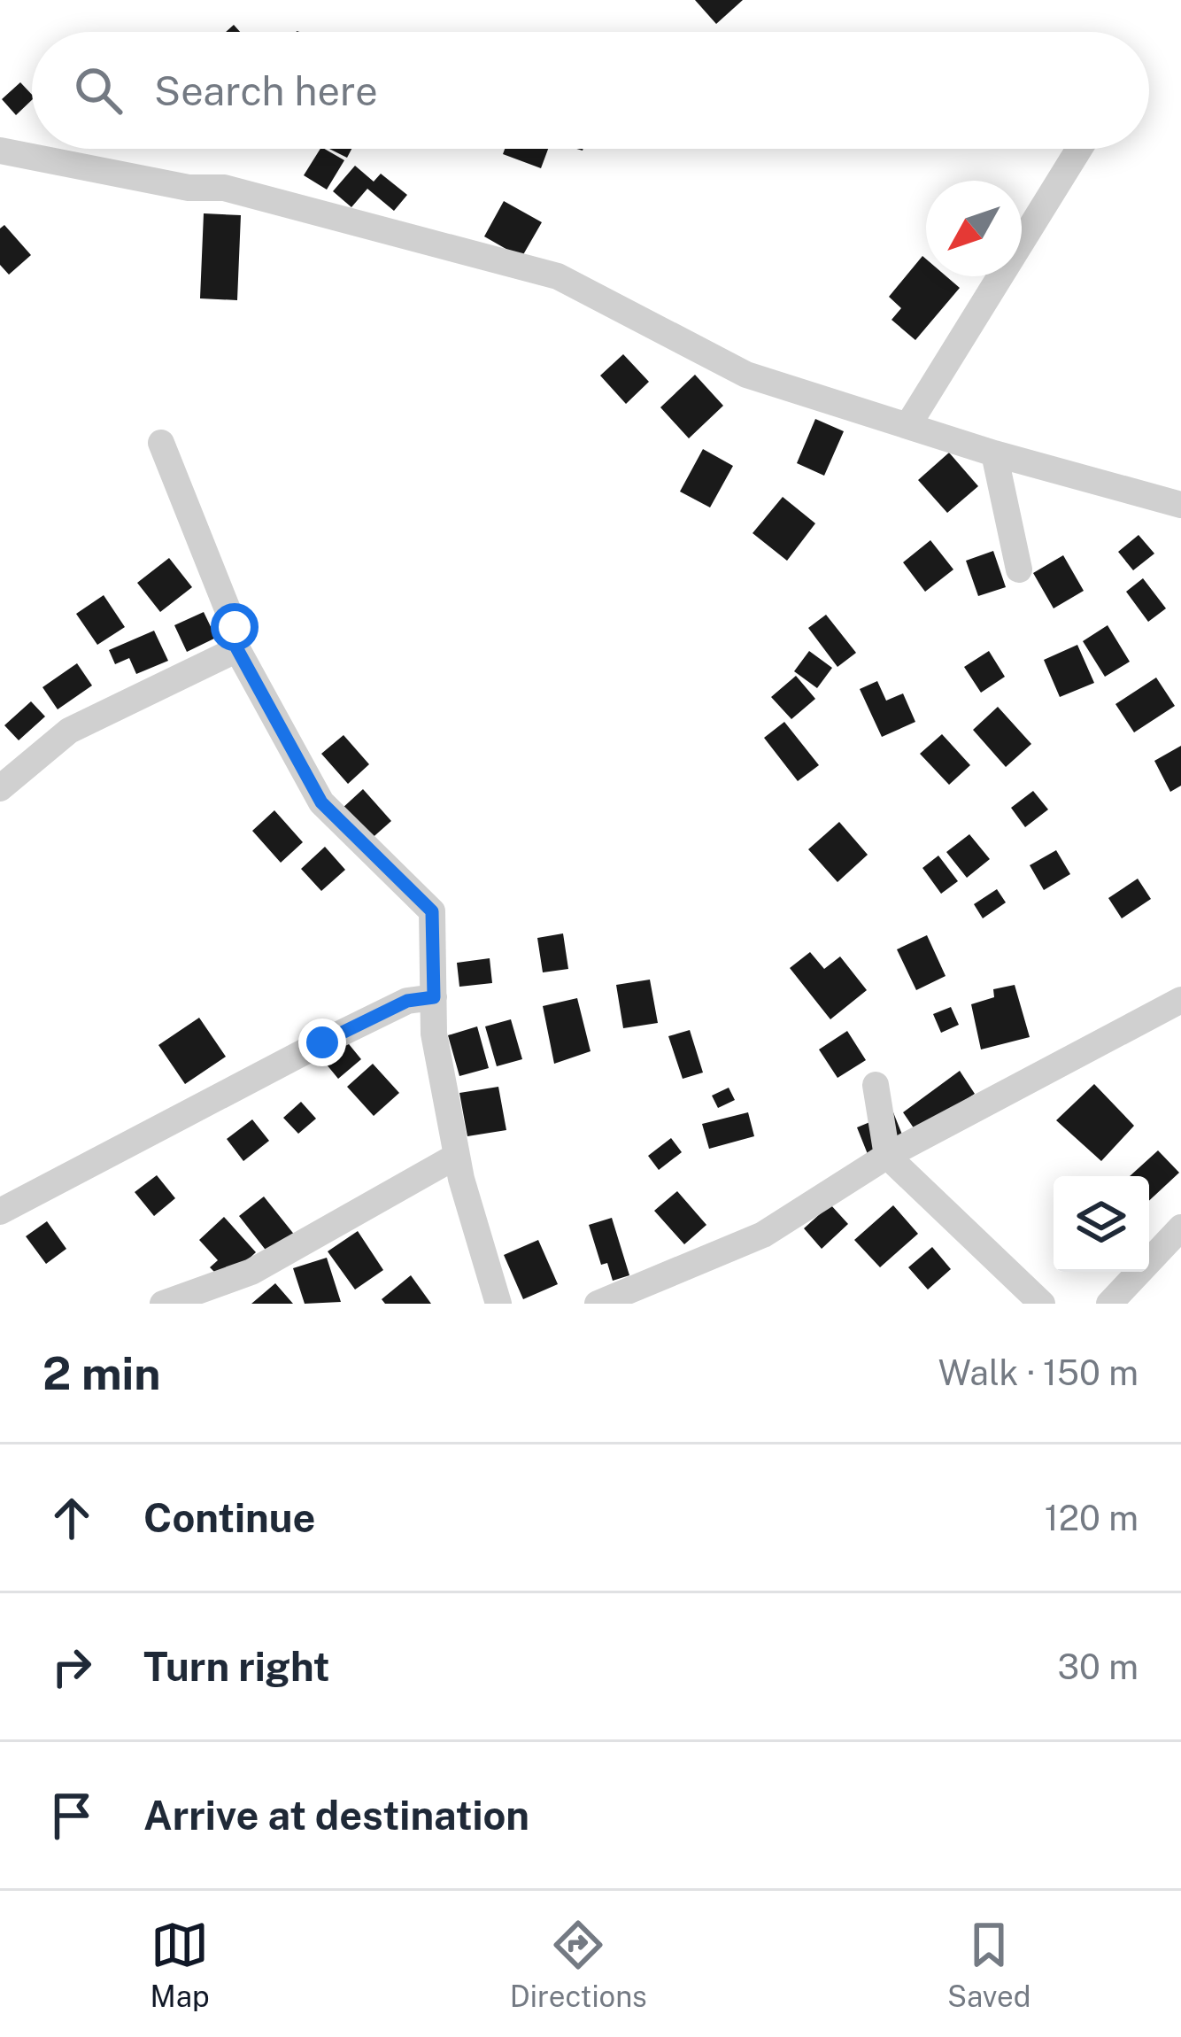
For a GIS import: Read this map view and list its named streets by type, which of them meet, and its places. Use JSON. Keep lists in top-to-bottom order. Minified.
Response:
{"north":"bottom left","page":{"search":"Search here","heading":["2 min","Walk · 150 m"],"list":[["Continue","120 m"],["Turn right","30 m"],"Arrive at destination"],"nav":["Map","Directions","Saved"]}}
